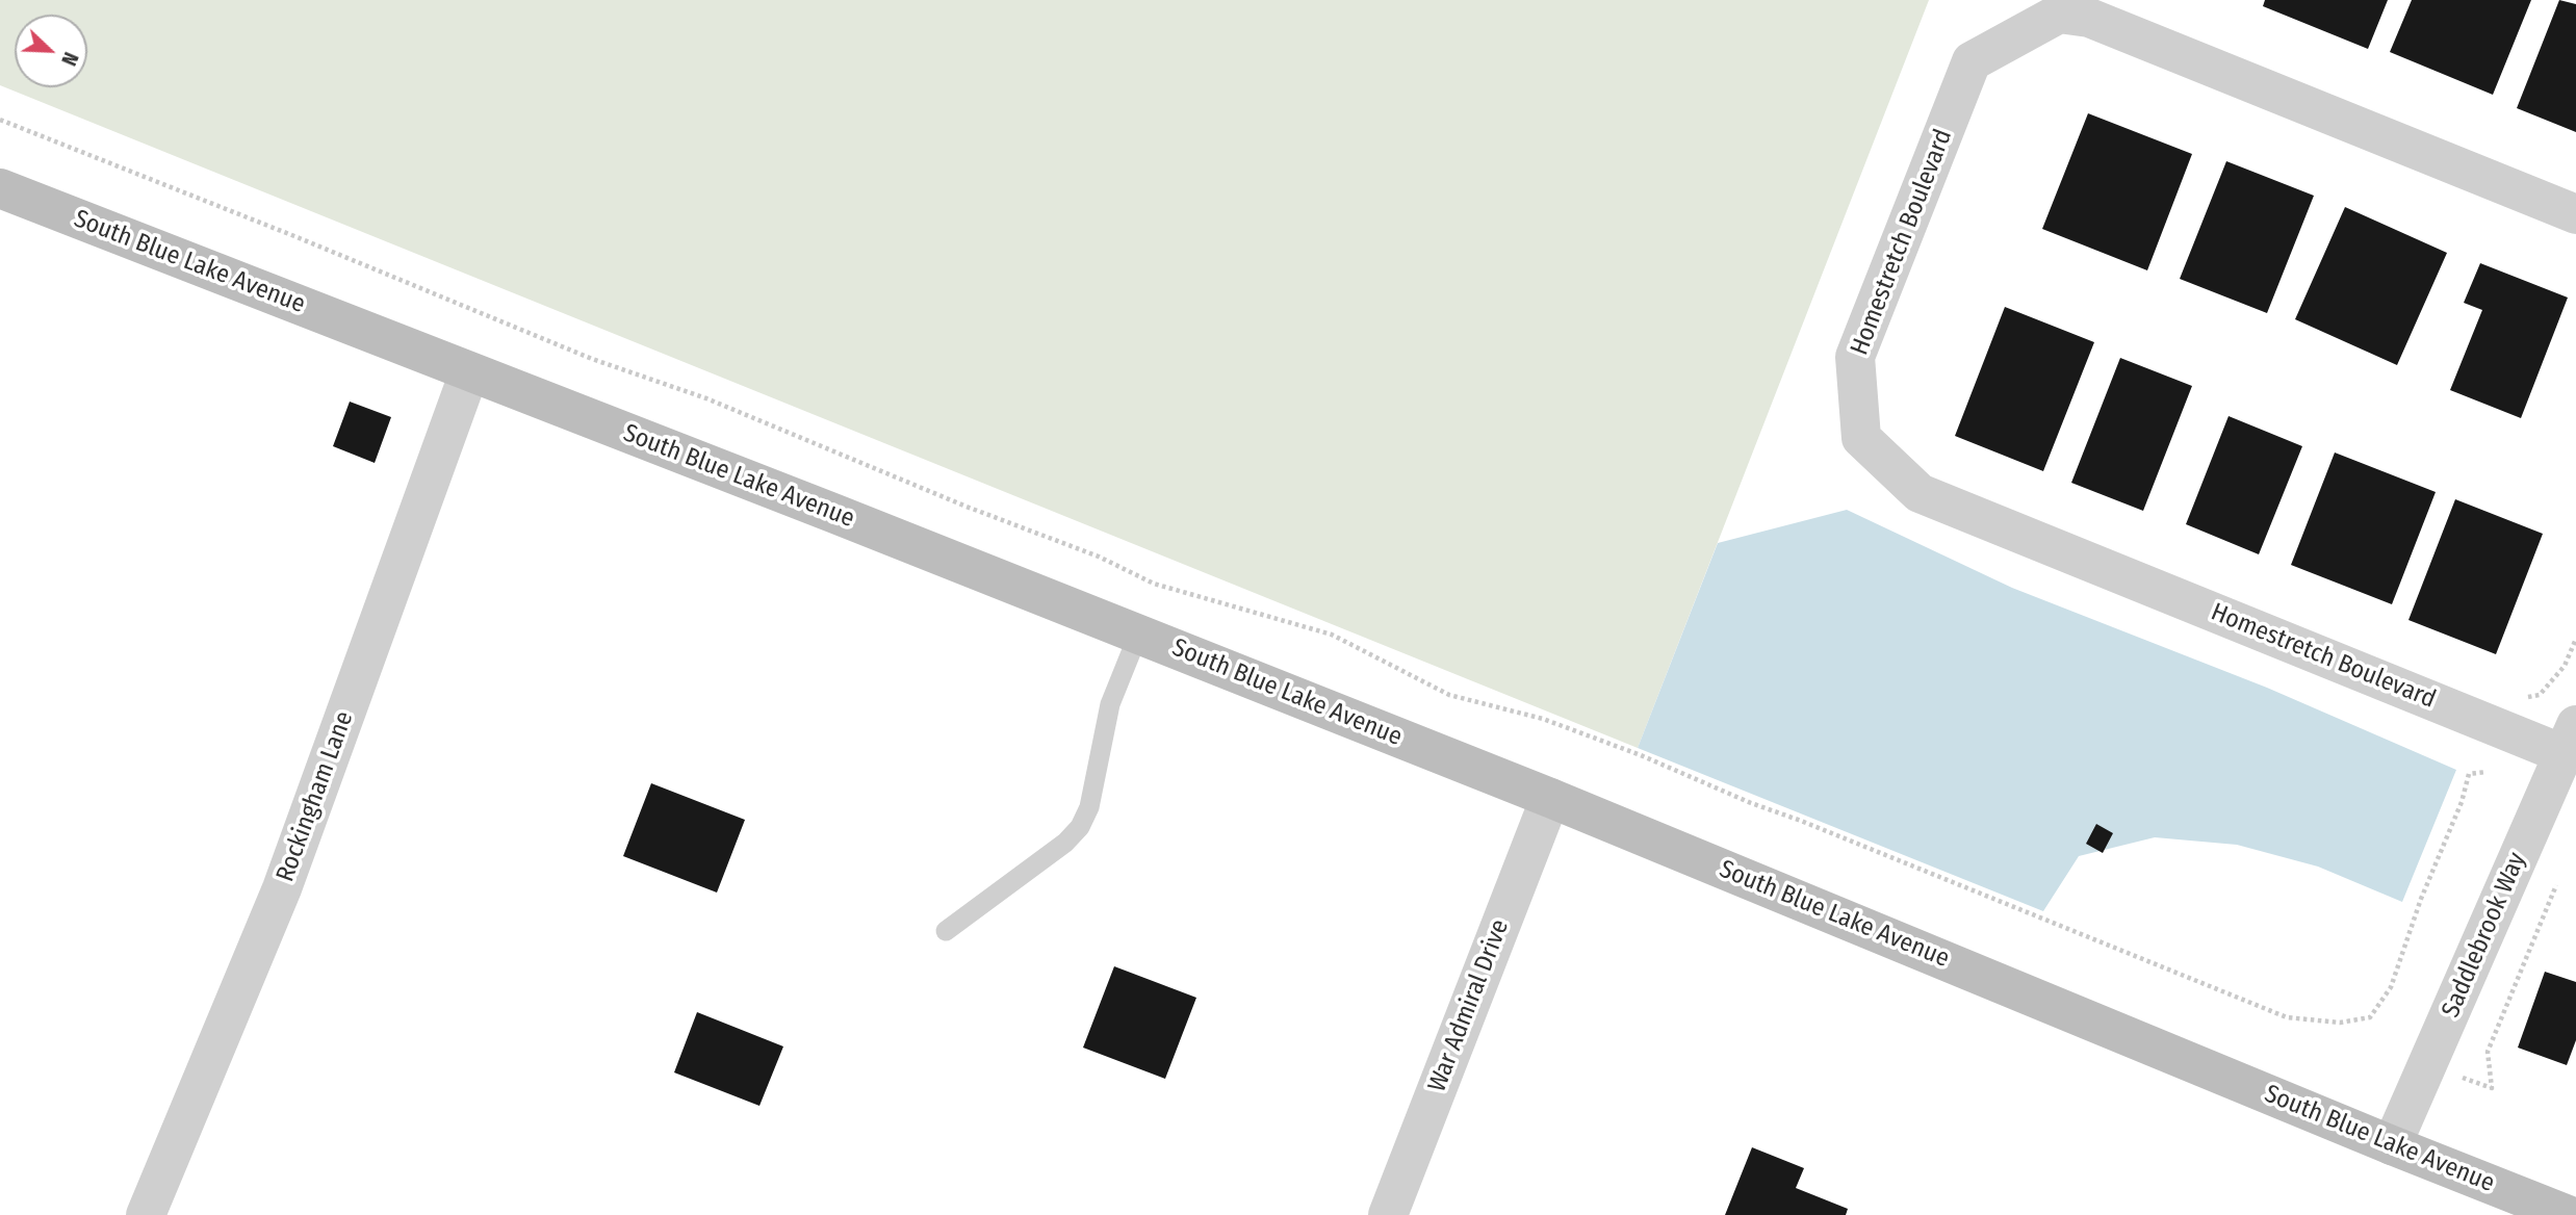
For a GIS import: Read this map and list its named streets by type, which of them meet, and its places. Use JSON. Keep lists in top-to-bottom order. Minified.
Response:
{"streets":{"main road":["South Blue Lake Avenue"],"street":["Homestretch Boulevard","Rockingham Lane","Saddlebrook Way","War Admiral Drive"]},"crossings":[["Homestretch Boulevard","Saddlebrook Way"],["South Blue Lake Avenue","Rockingham Lane"],["South Blue Lake Avenue","Saddlebrook Way"],["South Blue Lake Avenue","War Admiral Drive"]],"north":"bottom right"}
